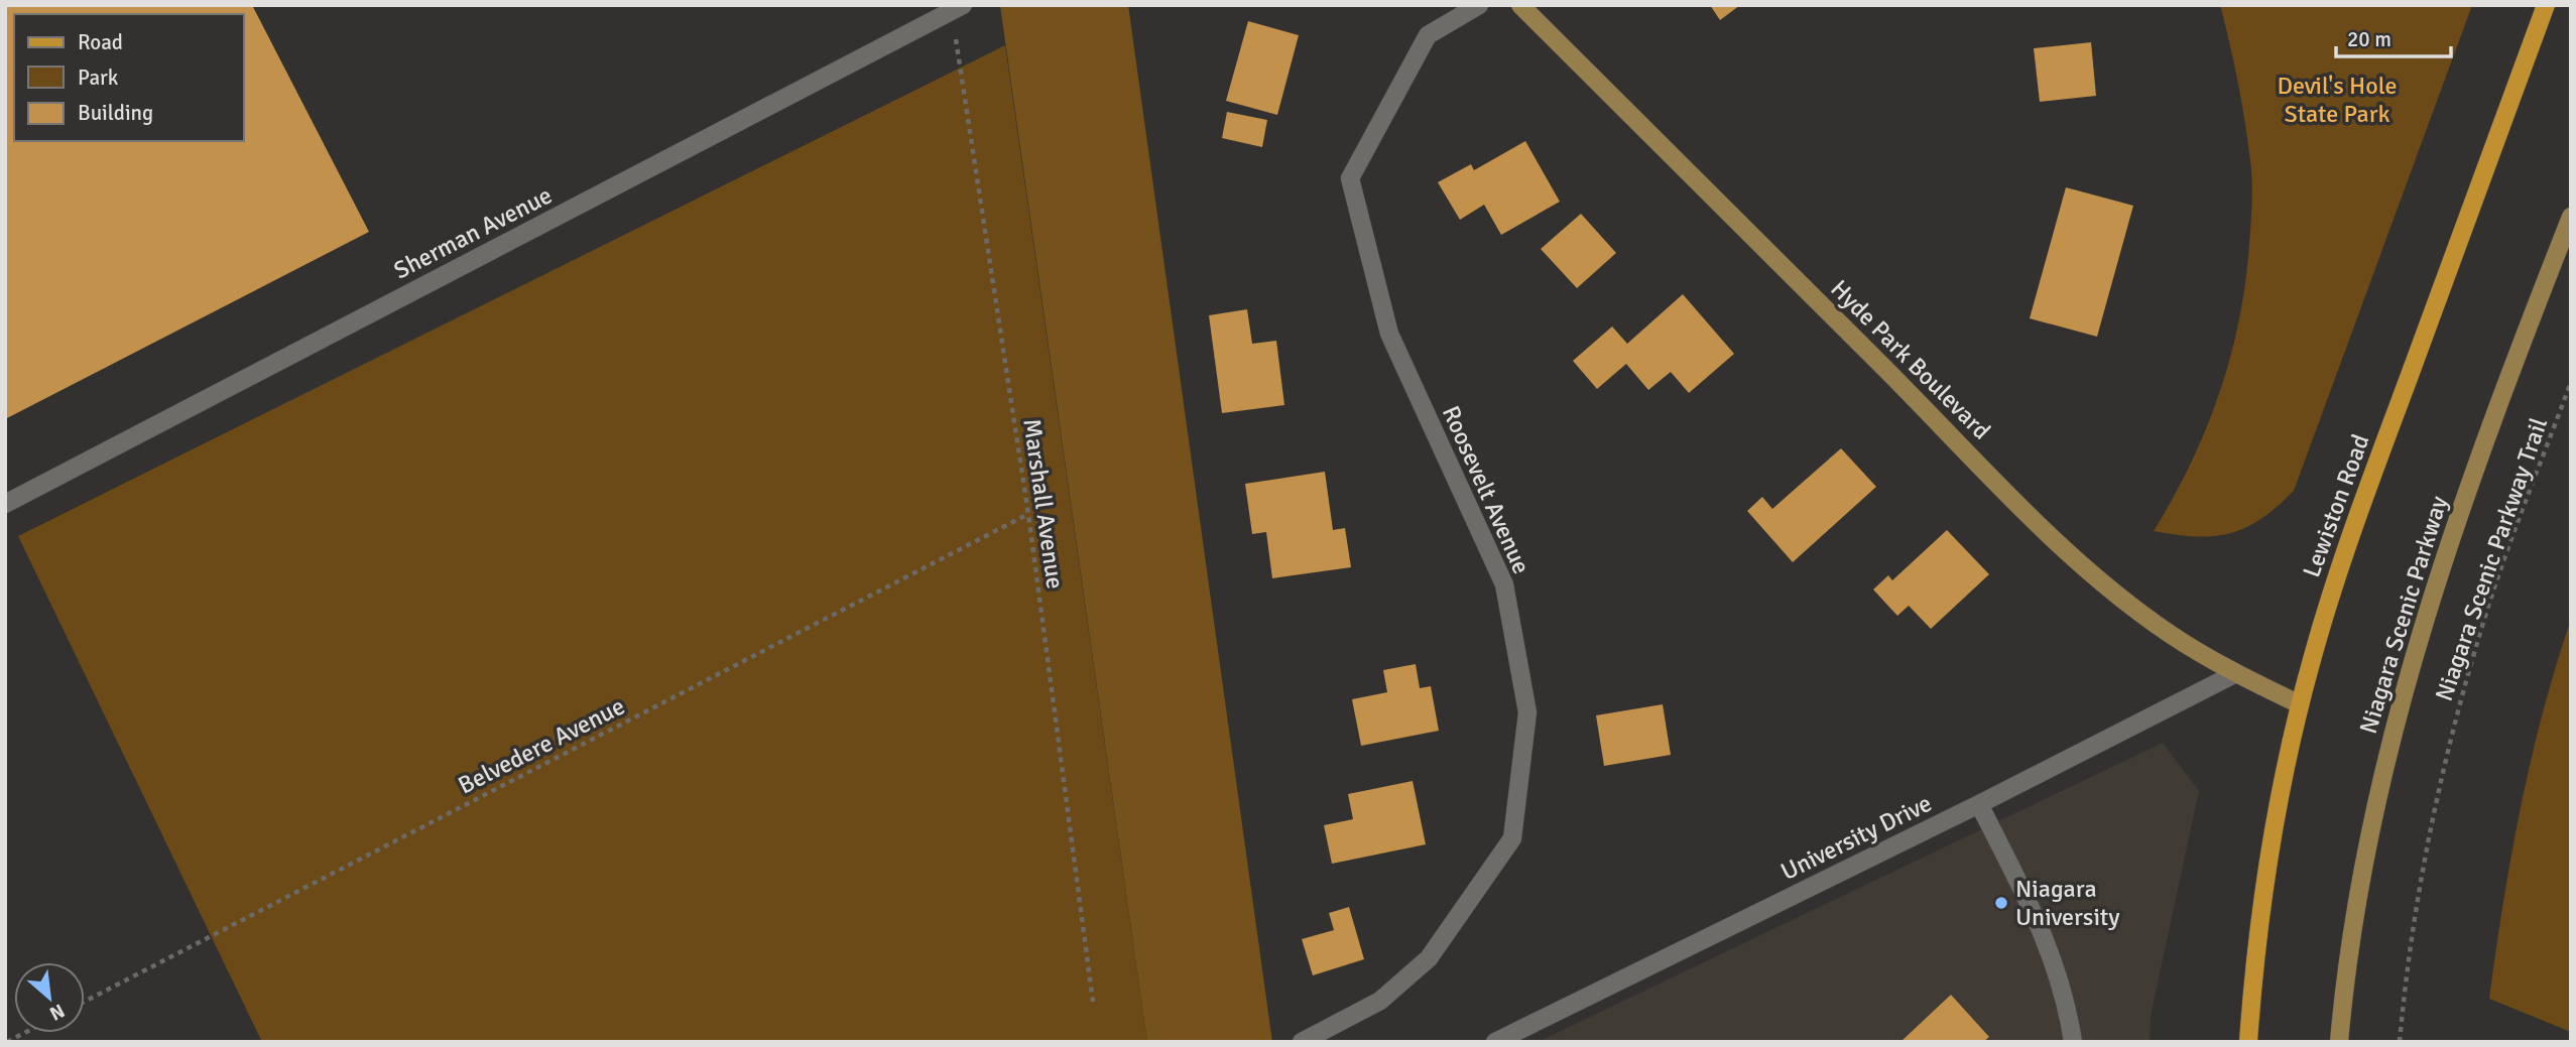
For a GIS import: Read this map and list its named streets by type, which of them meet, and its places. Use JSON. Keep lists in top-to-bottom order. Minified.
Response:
{"streets":{"main road":["Hyde Park Boulevard","Lewiston Road","Niagara Scenic Parkway"],"street":["Sherman Avenue","Roosevelt Avenue","University Drive"],"path":["Marshall Avenue","Niagara Scenic Parkway Trail","Belvedere Avenue"]},"crossings":[["Sherman Avenue","Marshall Avenue"],["Hyde Park Boulevard","Lewiston Road"],["Hyde Park Boulevard","University Drive"],["Marshall Avenue","Belvedere Avenue"]],"parks":["Devil's Hole State Park"],"places":["Niagara University"],"legend":["Road","Park","Building"],"scale_bar":"20 m","north":"bottom right"}
